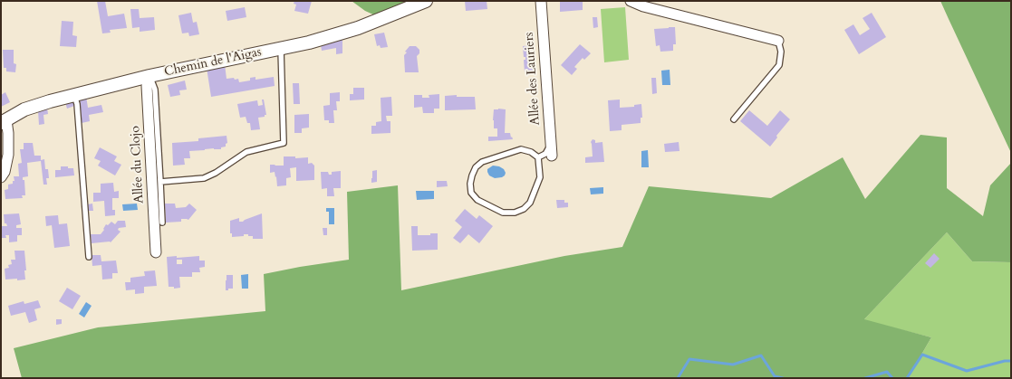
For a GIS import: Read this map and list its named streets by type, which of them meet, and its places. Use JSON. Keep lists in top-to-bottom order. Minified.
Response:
{"streets":{"street":["Chemin de l'Aigas","Allée des Lauriers","Allée du Clojo"]},"crossings":[["Chemin de l'Aigas","Allée du Clojo"]]}
